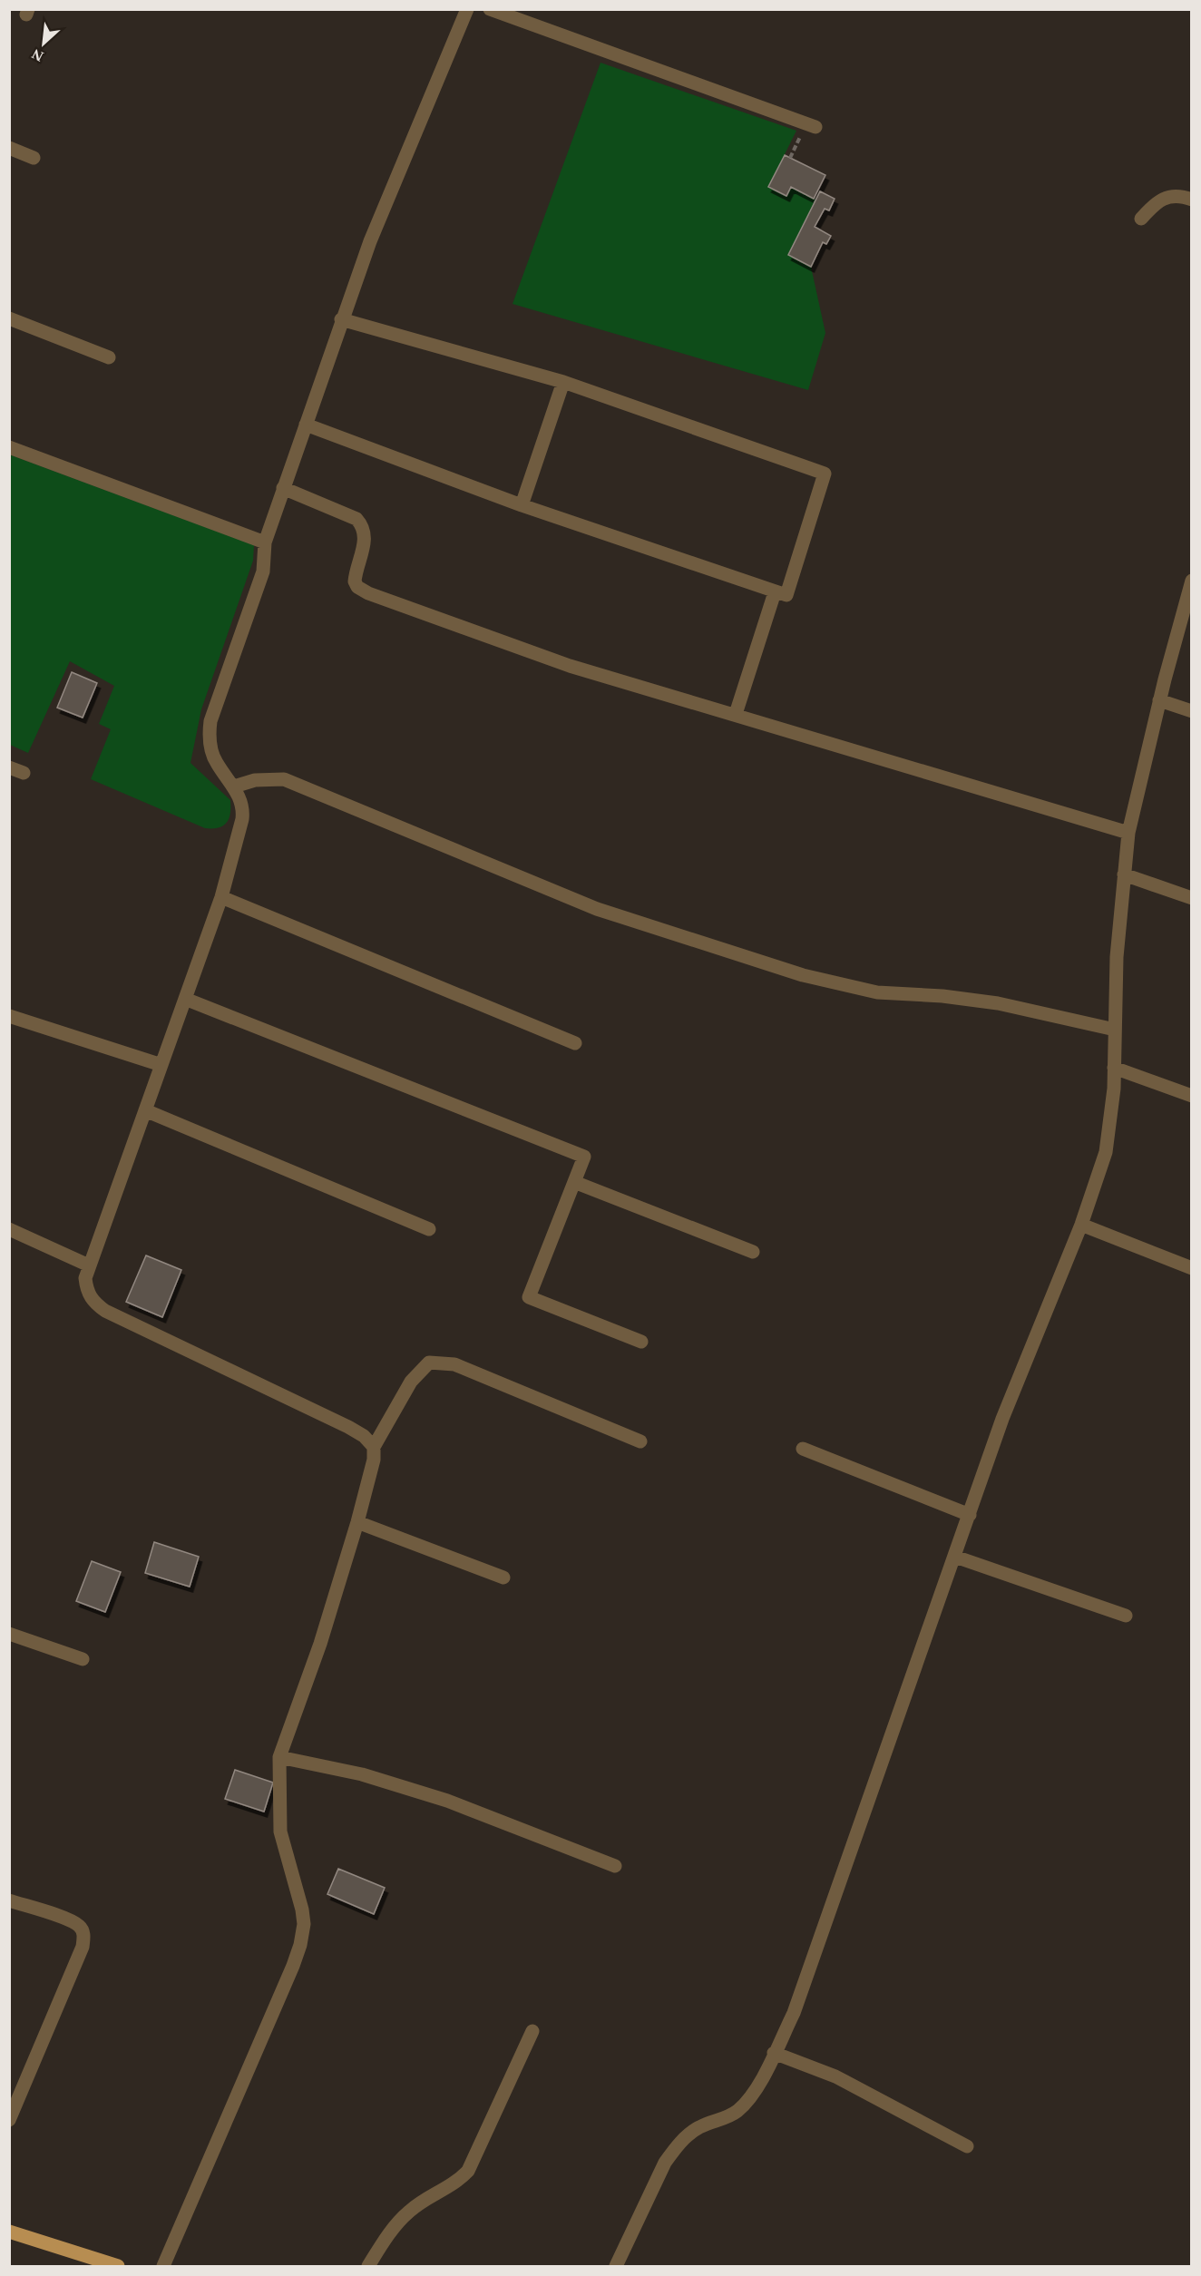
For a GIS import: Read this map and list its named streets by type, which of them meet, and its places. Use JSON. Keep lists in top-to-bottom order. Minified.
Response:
{"north":"bottom left"}
